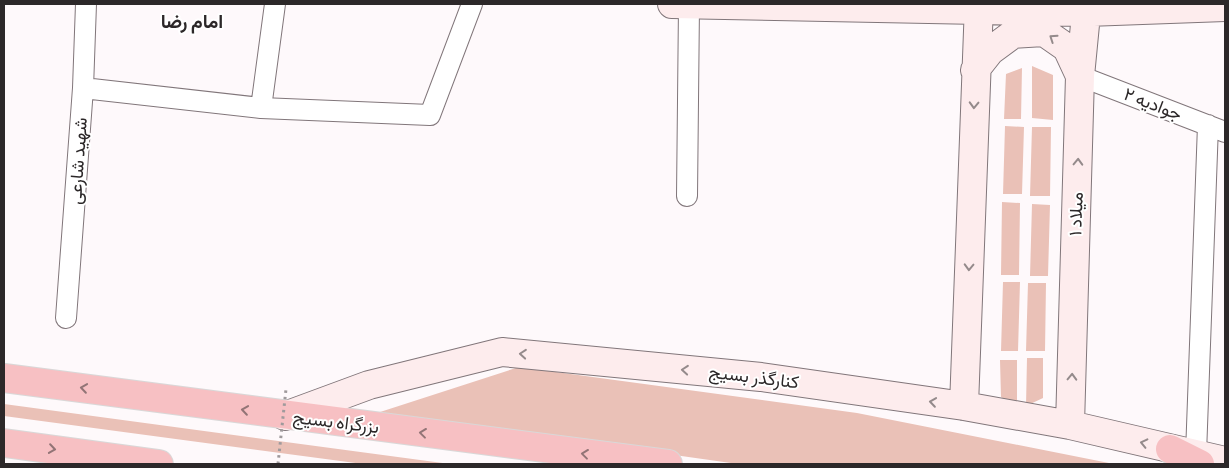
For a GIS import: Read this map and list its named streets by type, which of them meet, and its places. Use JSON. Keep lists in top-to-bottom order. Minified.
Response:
{"streets":{"highway":["بزرگراه بسیج"],"street":["جوادیه ۲","شهید شارعی","میلاد ۱","کنارگذر بسیج"]},"crossings":[["جوادیه ۲","میلاد ۱"],["میلاد ۱","کنارگذر بسیج"],["کنارگذر بسیج","بزرگراه بسیج"]],"one_way":["کنارگذر بسیج","بزرگراه بسیج"],"districts":["امام رضا"]}
